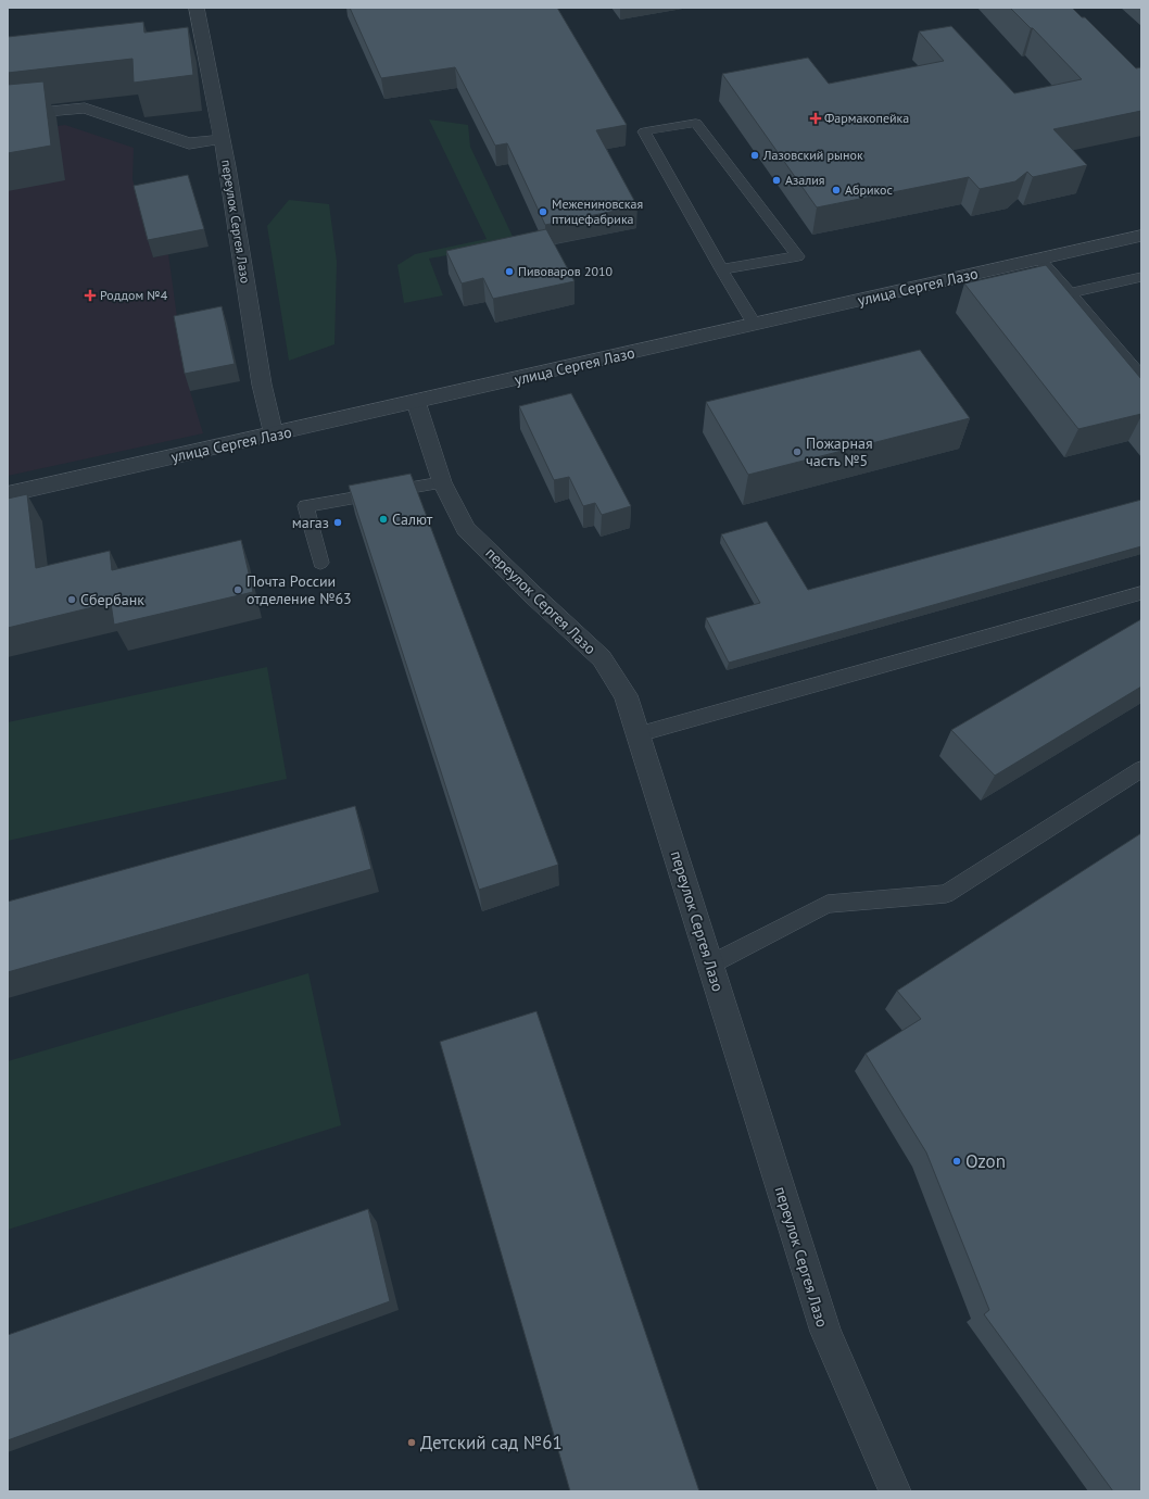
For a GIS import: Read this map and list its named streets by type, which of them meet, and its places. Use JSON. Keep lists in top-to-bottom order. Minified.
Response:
{"streets":{"street":["переулок Сергея Лазо","улица Сергея Лазо"]},"crossings":[["переулок Сергея Лазо","улица Сергея Лазо"]],"places":{"health":["Фармакопейка","Роддом №4"],"other":["Лазовский рынок","Азалия","Абрикос","Межениновская птицефабрика","Пивоваров 2010","Пожарная часть №5","Салют","магаз","Почта России отделение №63","Сбербанк","Ozon","Детский сад №61"]}}
